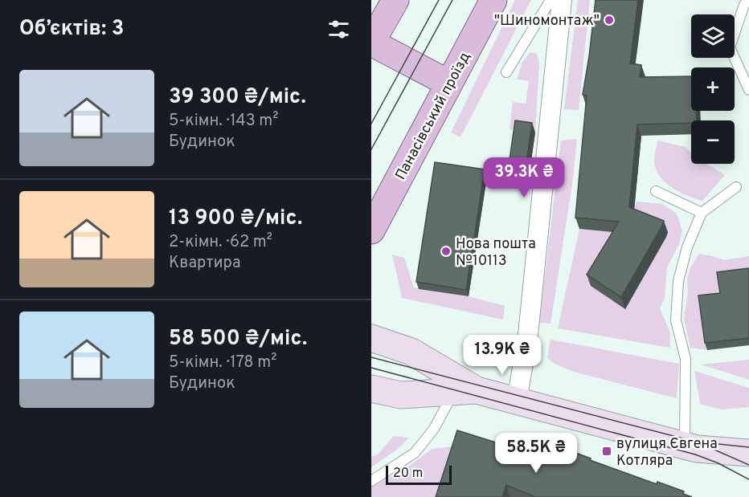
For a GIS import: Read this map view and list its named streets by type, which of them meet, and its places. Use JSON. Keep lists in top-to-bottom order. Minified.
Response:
{"streets":{"main road":["Панасівський проїзд"]},"places":{"other":["\"Шиномонтаж\"","Нова пошта №10113"],"transit":["вулиця Євгена Котляра"]},"scale_bar":"20 m","page":{"heading":"Об’єктів: 3","map_buttons":["+","−"],"list":[{"name":"39 300 ₴/міс.","note":"5-кімн. · 143 m² · Будинок"},{"name":"13 900 ₴/міс.","note":"2-кімн. · 62 m² · Квартира"},{"name":"58 500 ₴/міс.","note":"5-кімн. · 178 m² · Будинок"}],"price":["39.3K ₴","13.9K ₴","58.5K ₴"],"scale":"20 m"}}
